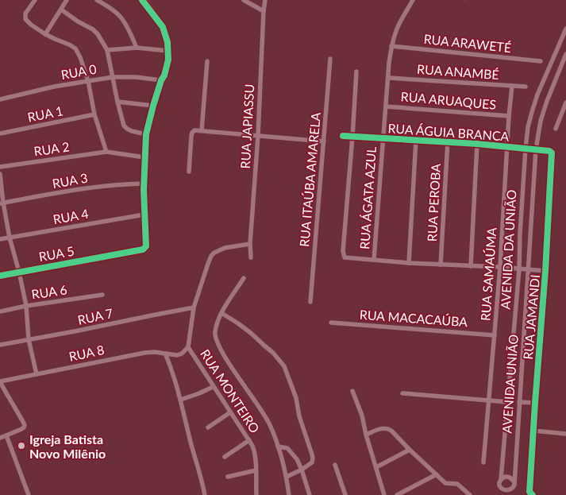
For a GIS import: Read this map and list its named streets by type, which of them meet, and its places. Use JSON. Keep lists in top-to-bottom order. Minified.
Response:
{"streets":{"street":["RUA ARAWETÉ","RUA 0","RUA ANAMBÉ","RUA ARUAQUES","RUA 1","RUA JAPIASSU","RUA ÁGUIA BRANCA","RUA 2","RUA ITAÚBA AMARELA","RUA 3","RUA ÁGATA AZUL","RUA PEROBA","RUA 4","AVENIDA DA UNIÃO","RUA 5","RUA SAMAÚMA","RUA 6","RUA 7","RUA JAMANDI","RUA MACACAÚBA","RUA 8","AVENIDA UNIÃO","RUA MONTEIRO"]},"crossings":[["RUA ARAWETÉ","RUA ÁGATA AZUL"],["RUA ANAMBÉ","RUA ÁGATA AZUL"],["RUA ANAMBÉ","RUA SAMAÚMA"],["RUA ARUAQUES","RUA ÁGATA AZUL"],["RUA ARUAQUES","RUA SAMAÚMA"],["RUA ÁGUIA BRANCA","RUA ÁGATA AZUL"],["RUA ÁGUIA BRANCA","RUA PEROBA"],["RUA ÁGUIA BRANCA","AVENIDA DA UNIÃO"],["RUA ÁGUIA BRANCA","RUA SAMAÚMA"],["RUA ÁGUIA BRANCA","RUA JAMANDI"],["RUA ÁGUIA BRANCA","AVENIDA UNIÃO"],["RUA 4","RUA 5"],["AVENIDA DA UNIÃO","AVENIDA UNIÃO"],["RUA SAMAÚMA","RUA MACACAÚBA"]],"places":["Igreja Batista Novo Milênio"]}
